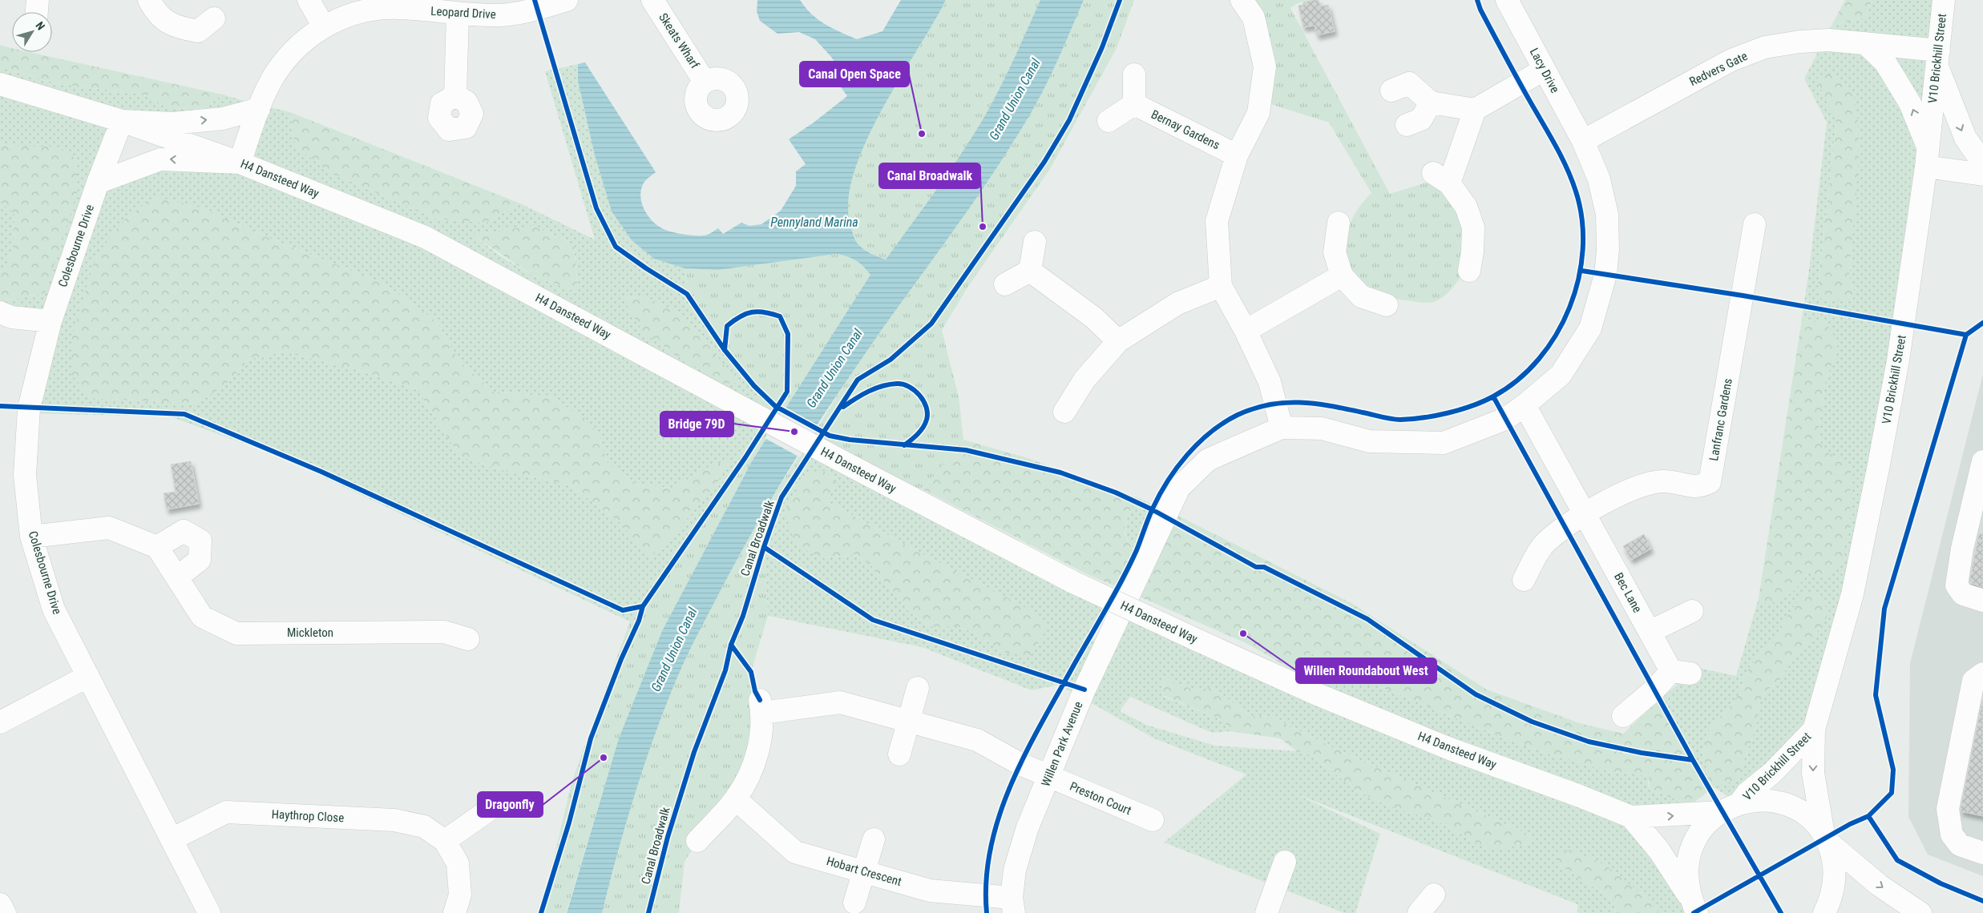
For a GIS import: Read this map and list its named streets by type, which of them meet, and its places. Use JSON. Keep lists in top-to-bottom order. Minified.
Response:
{"streets":{"street":["Leopard Drive","Skeats Wharf","V10 Brickhill Street","Redvers Gate","Lacy Drive","Bernay Gardens","H4 Dansteed Way","Colesbourne Drive","Lanfranc Gardens","Bec Lane","Mickleton","Willen Park Avenue","Preston Court","Haythrop Close","Hobart Crescent"],"cycle path":["Canal Broadwalk"]},"crossings":[["Leopard Drive","H4 Dansteed Way"],["V10 Brickhill Street","Redvers Gate"],["V10 Brickhill Street","H4 Dansteed Way"],["Redvers Gate","Lacy Drive"],["Lacy Drive","Bec Lane"],["Lacy Drive","Willen Park Avenue"],["H4 Dansteed Way","Colesbourne Drive"],["Colesbourne Drive","Haythrop Close"],["Lanfranc Gardens","Bec Lane"],["Willen Park Avenue","Preston Court"],["Willen Park Avenue","Hobart Crescent"]],"water":["Grand Union Canal","Pennyland Marina"],"places":["Canal Open Space","Canal Broadwalk","Bridge 79D","Willen Roundabout West","Dragonfly"],"north":"top right"}
